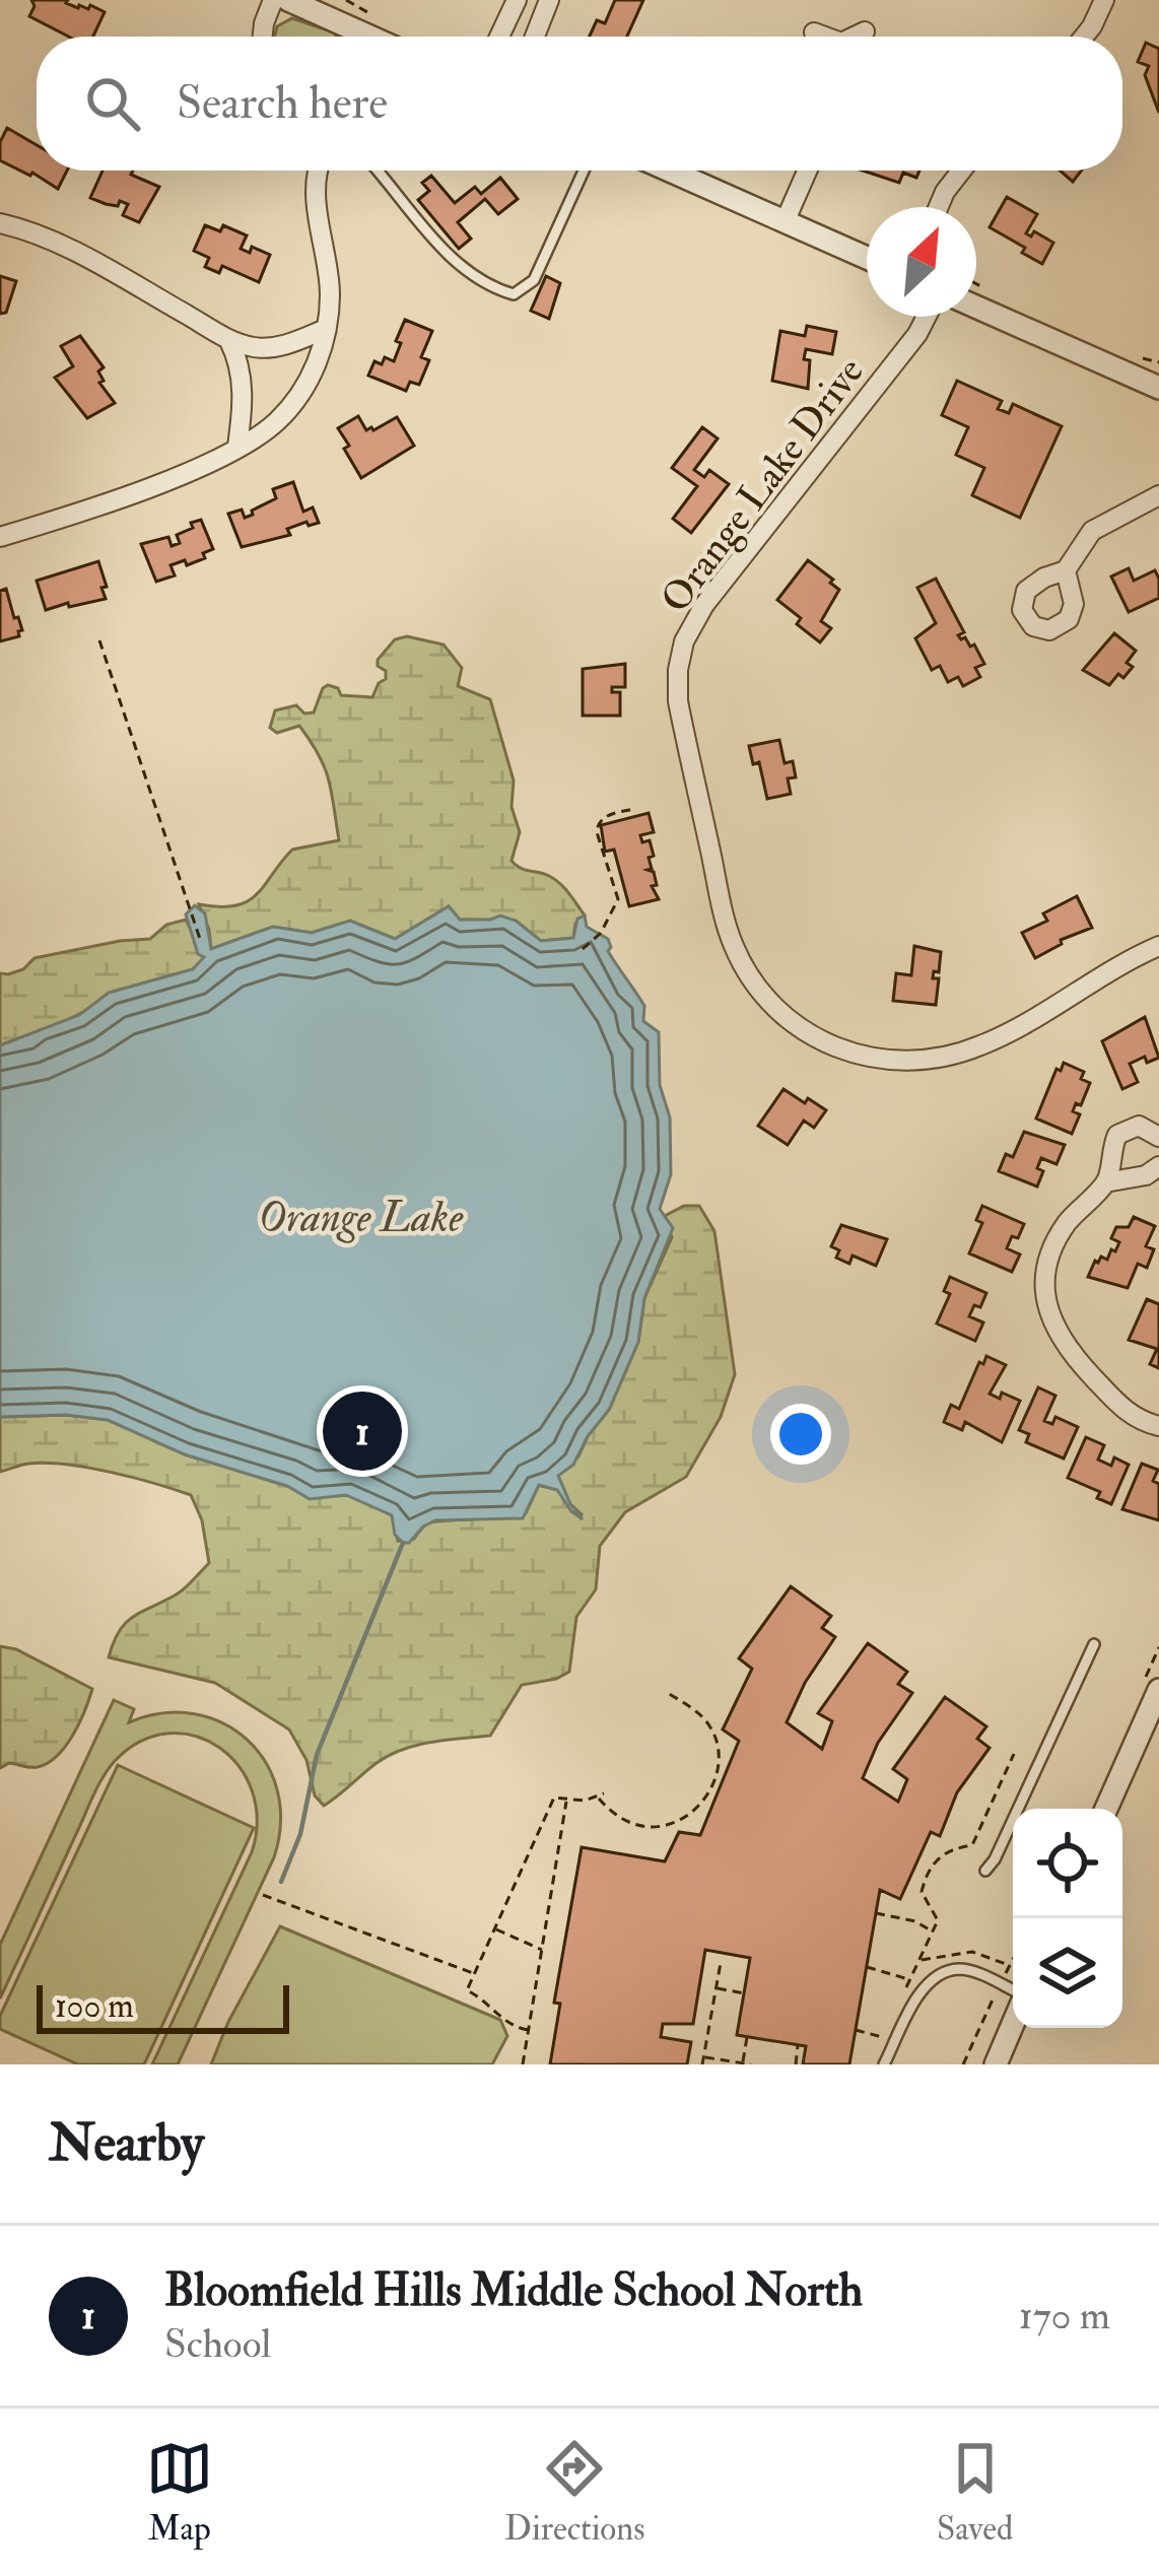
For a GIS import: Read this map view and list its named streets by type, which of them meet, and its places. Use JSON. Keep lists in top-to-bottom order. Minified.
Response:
{"streets":{"street":["Orange Lake Drive"]},"water":["Orange Lake"],"scale_bar":"100 m","north":"top right","page":{"search":"Search here","pins":"1","scale":"100 m","heading":"Nearby","list":[{"mark":"1","name":"Bloomfield Hills Middle School North","note":"School","value":"170 m"}],"nav":["Map","Directions","Saved"]}}
